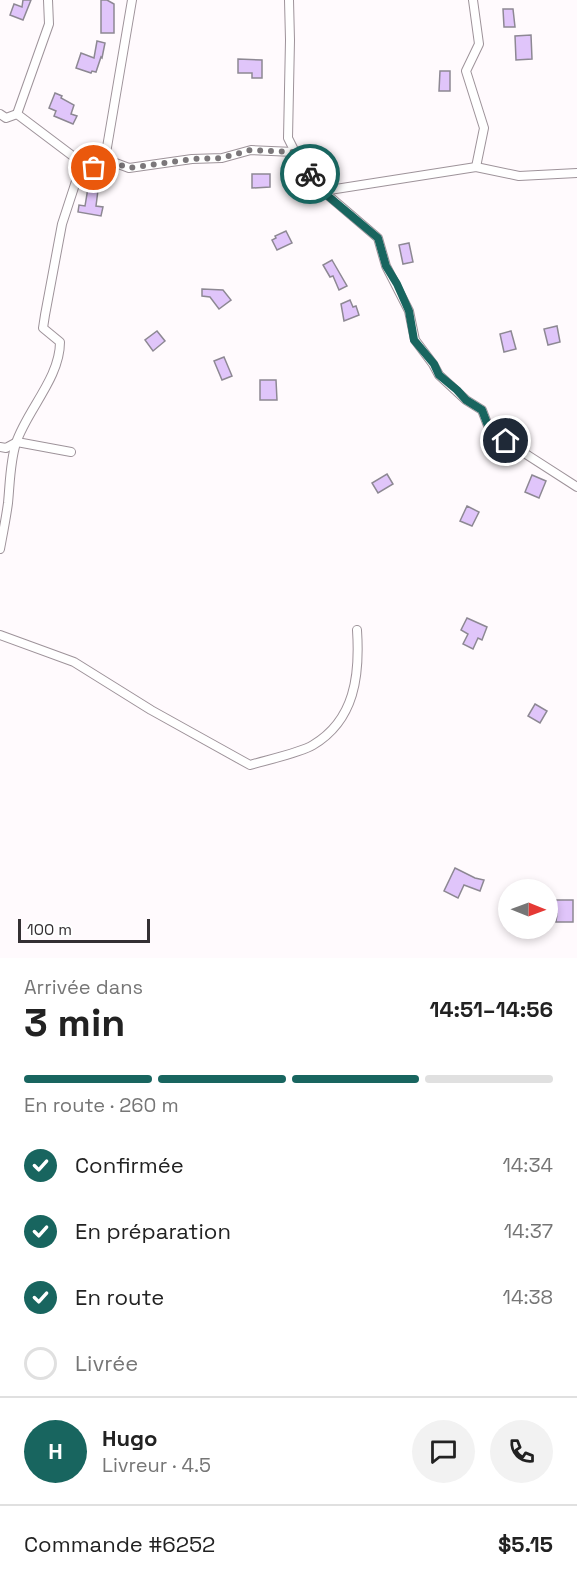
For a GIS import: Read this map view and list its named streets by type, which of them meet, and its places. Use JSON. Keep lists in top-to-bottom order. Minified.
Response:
{"scale_bar":"100 m","north":"right","page":{"scale":"100 m","heading":["3 min","Arrivée dans","14:51–14:56"],"panel":["Hugo","Livreur · 4.5","Commande #6252","$5.15"],"bar":"En route · 260 m","list":[["Confirmée","14:34"],["En préparation","14:37"],["En route","14:38"],"Livrée"],"round":"H"}}
